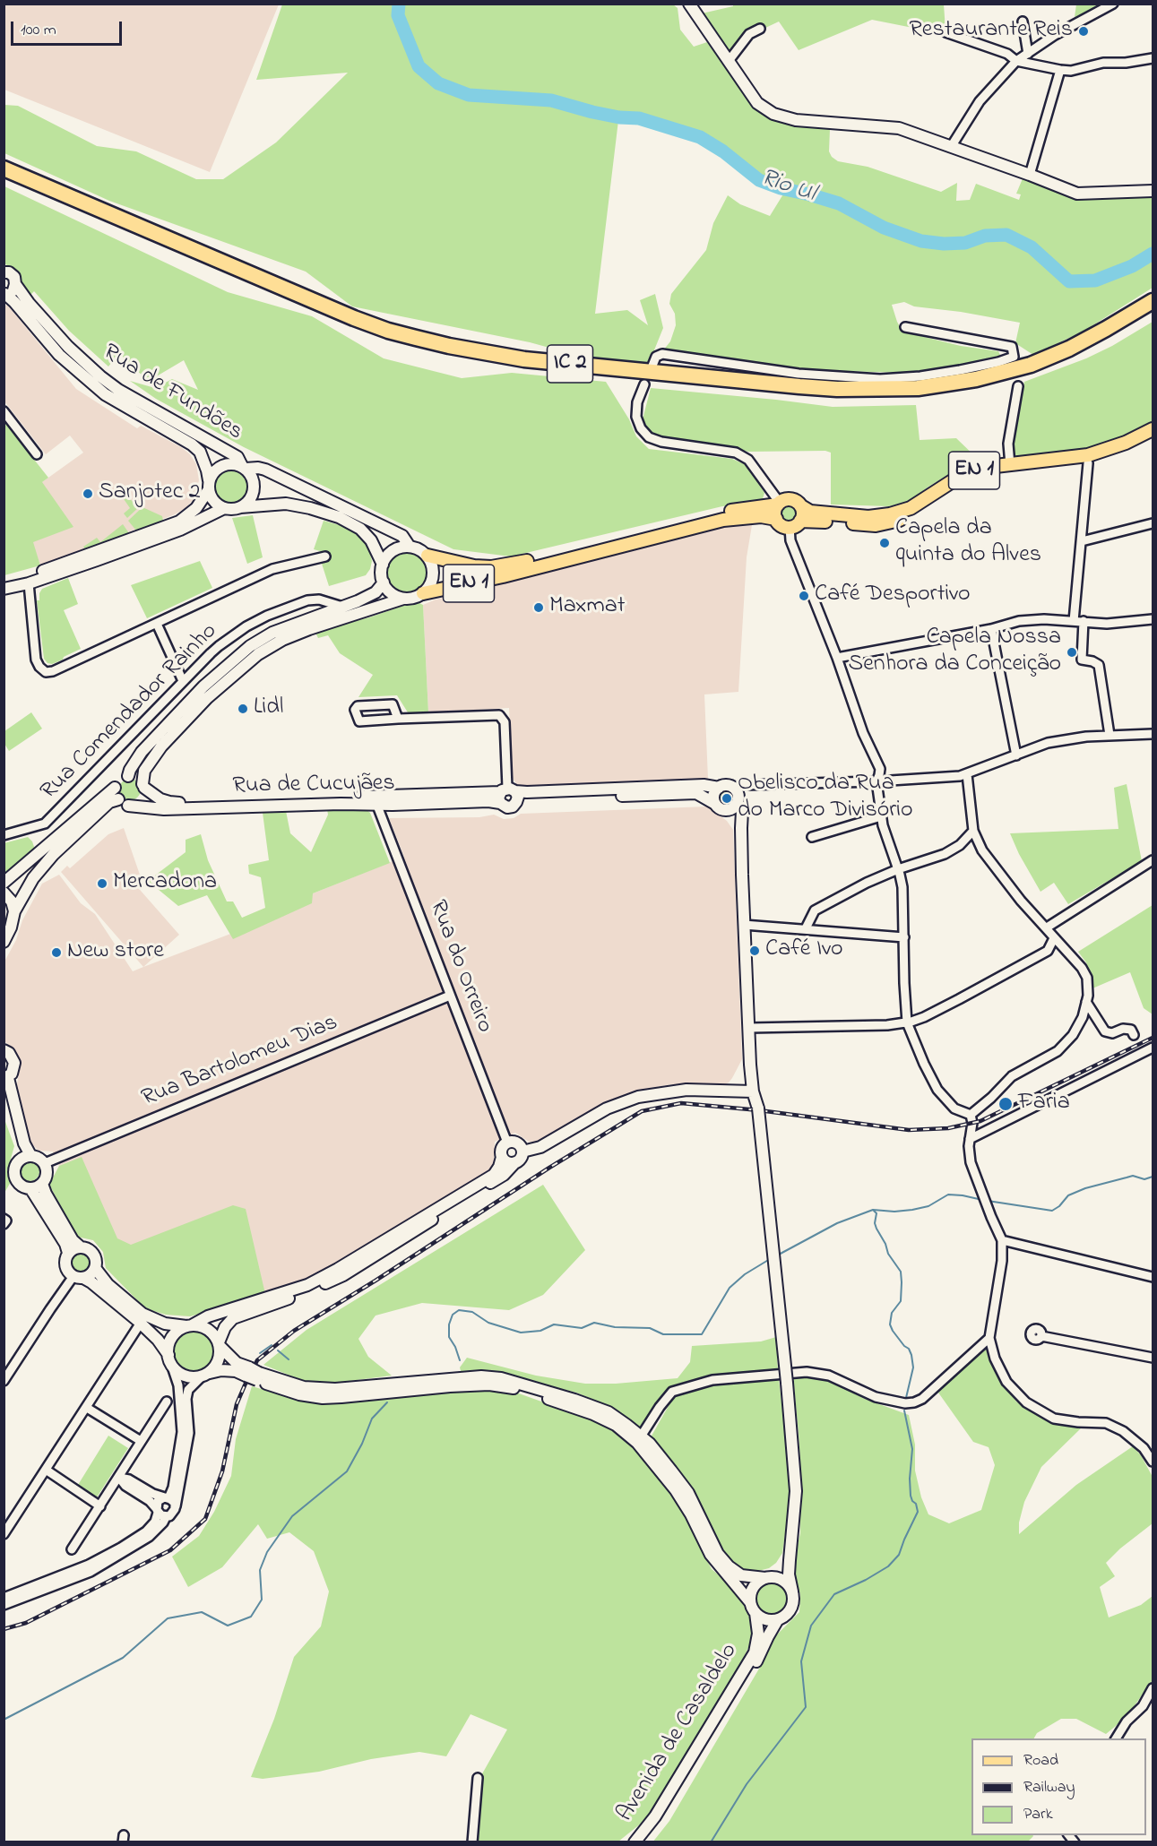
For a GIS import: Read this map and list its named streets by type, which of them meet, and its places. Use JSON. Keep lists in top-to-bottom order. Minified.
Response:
{"streets":{"highway":["IC 2"],"main road":["EN 1"],"street":["Rua de Fundões","Rua Comendador Rainho","Rua de Cucujães","Rua do Orreiro","Rua Bartolomeu Dias","Avenida de Casaldelo"]},"crossings":[["Rua de Cucujães","Rua do Orreiro"],["Rua do Orreiro","Rua Bartolomeu Dias"]],"water":["Rio Ul"],"places":["Restaurante Reis","Sanjotec 2","Capela da quinta do Alves","Café Desportivo","Maxmat","Capela Nossa Senhora da Conceição","Lidl","Obelisco da Rua do Marco Divisório","Mercadona","Café Ivo","New store","Faria"],"legend":["Road","Railway","Park"],"scale_bar":"100 m"}
